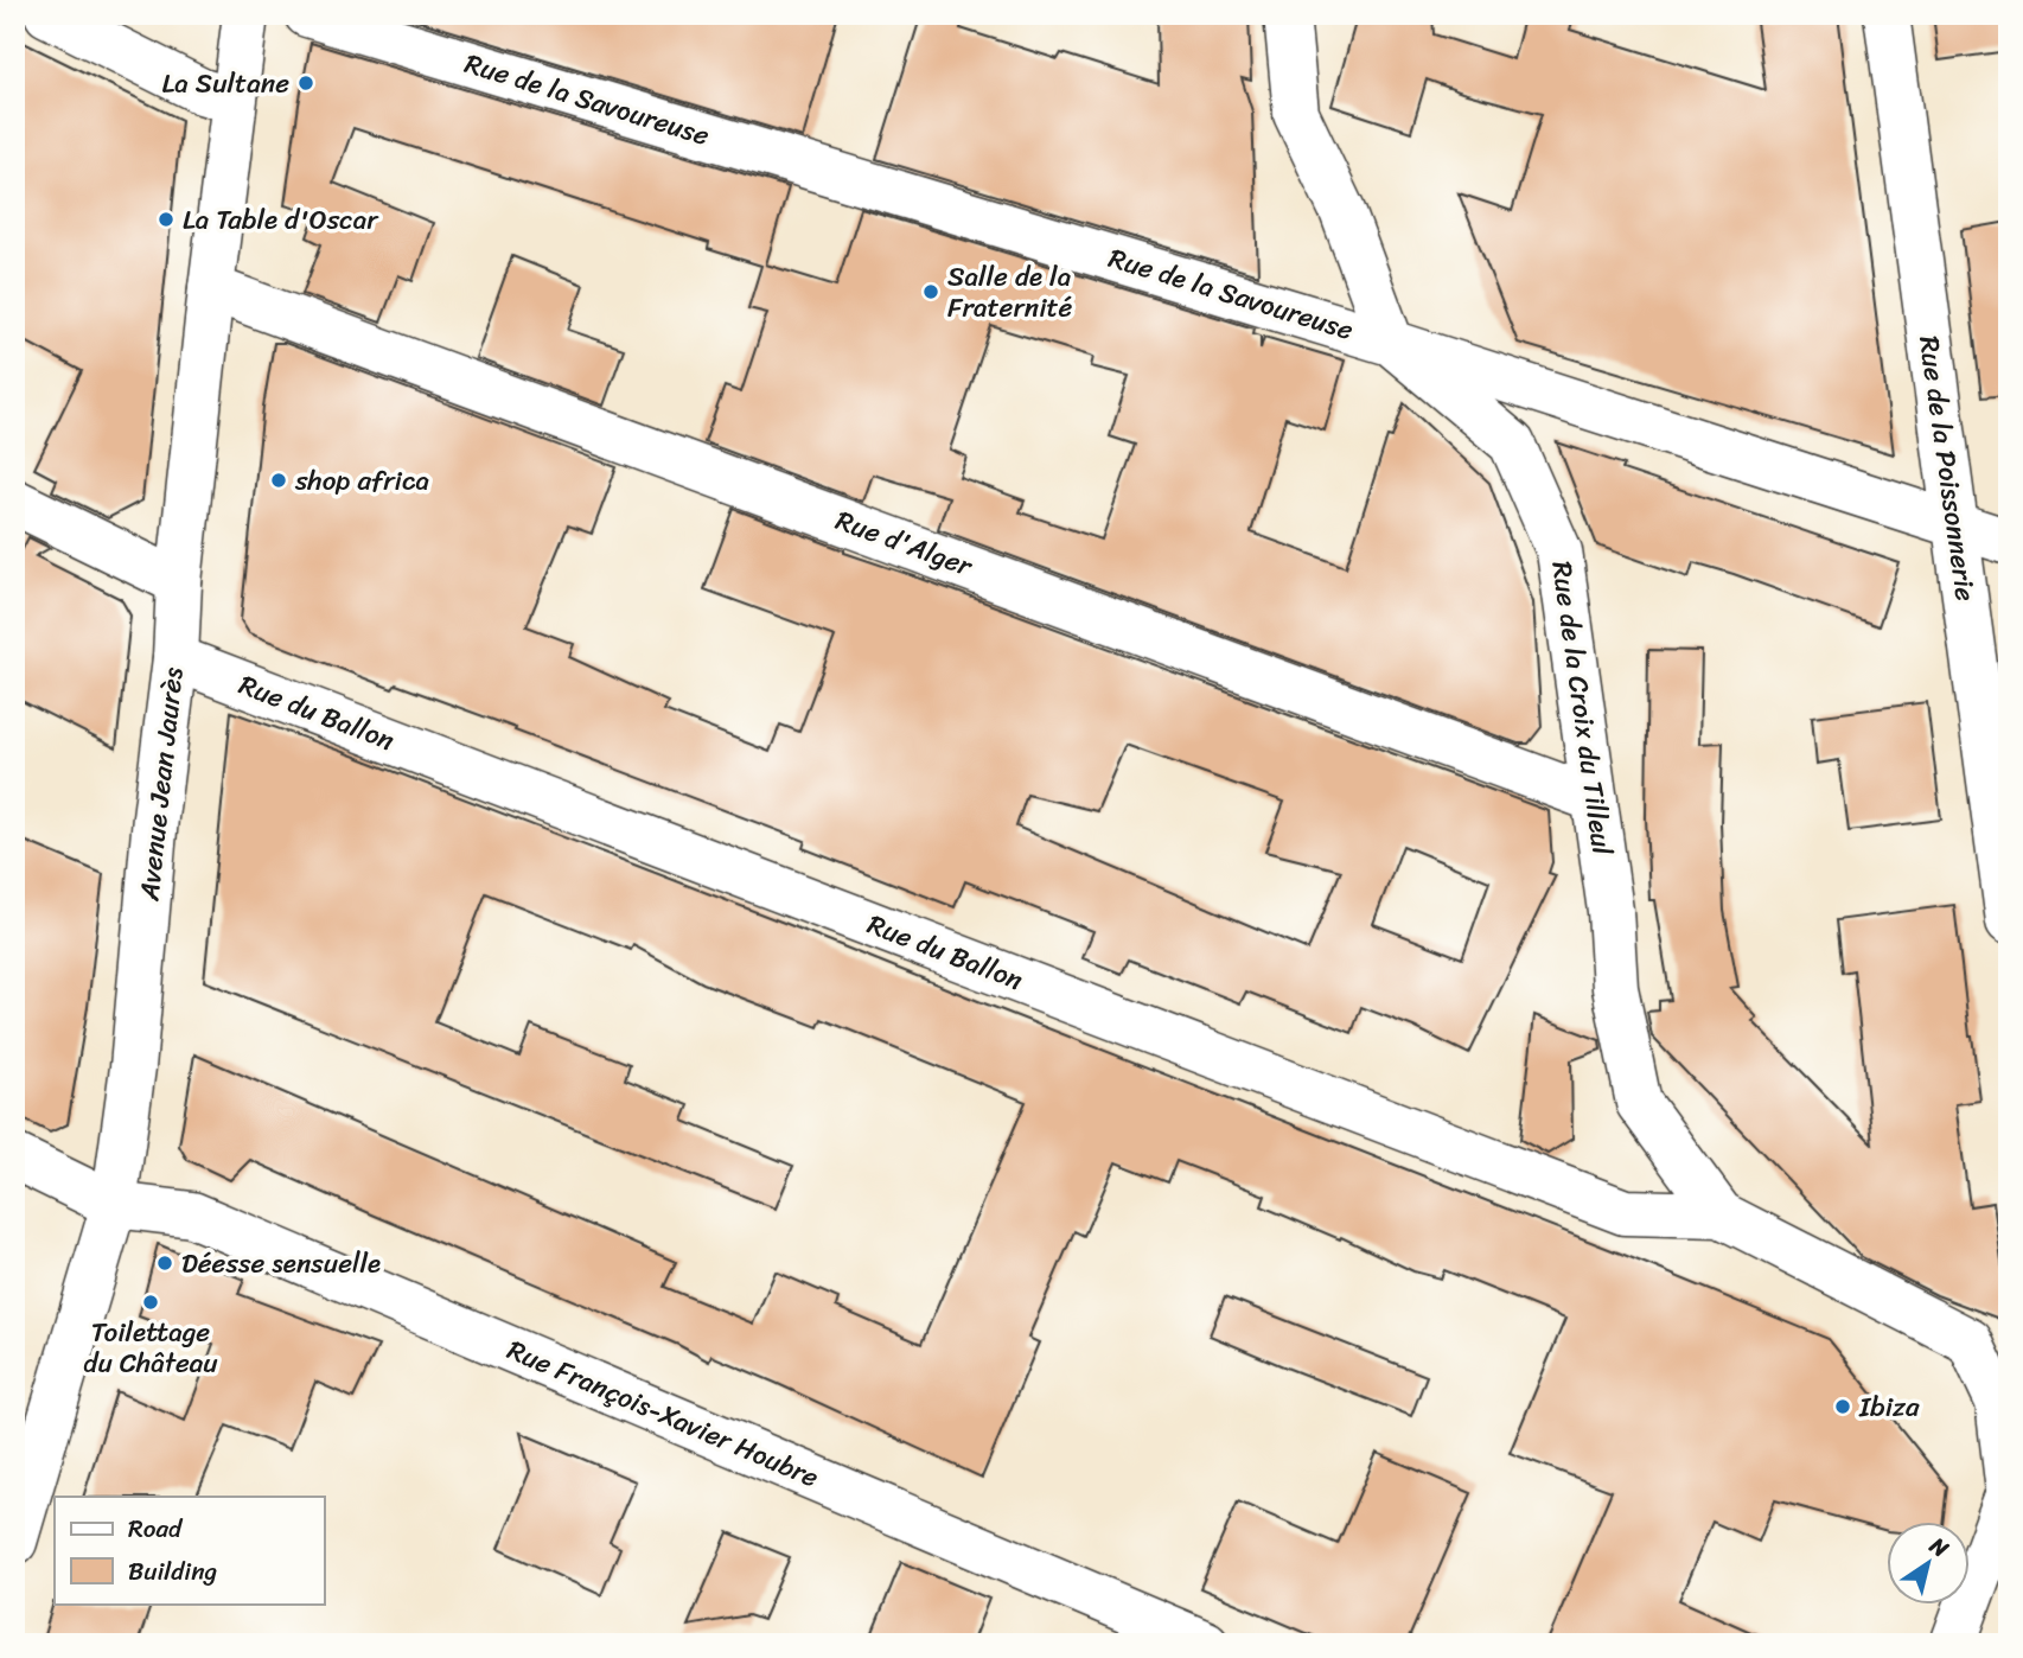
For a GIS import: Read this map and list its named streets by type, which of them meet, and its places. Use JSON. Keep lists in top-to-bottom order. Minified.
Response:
{"streets":{"street":["Rue de la Savoureuse","Rue de la Poissonnerie","Rue d'Alger","Rue de la Croix du Tilleul","Rue du Ballon","Avenue Jean Jaurès","Rue François-Xavier Houbre"]},"crossings":[["Rue de la Savoureuse","Rue de la Poissonnerie"],["Rue de la Savoureuse","Rue de la Croix du Tilleul"],["Rue d'Alger","Rue de la Croix du Tilleul"],["Rue d'Alger","Avenue Jean Jaurès"],["Rue de la Croix du Tilleul","Rue du Ballon"],["Rue du Ballon","Avenue Jean Jaurès"],["Avenue Jean Jaurès","Rue François-Xavier Houbre"]],"places":["La Sultane","La Table d'Oscar","Salle de la Fraternité","shop africa","Déesse sensuelle","Toilettage du Château","Ibiza"],"legend":["Road","Building"],"north":"top right"}
